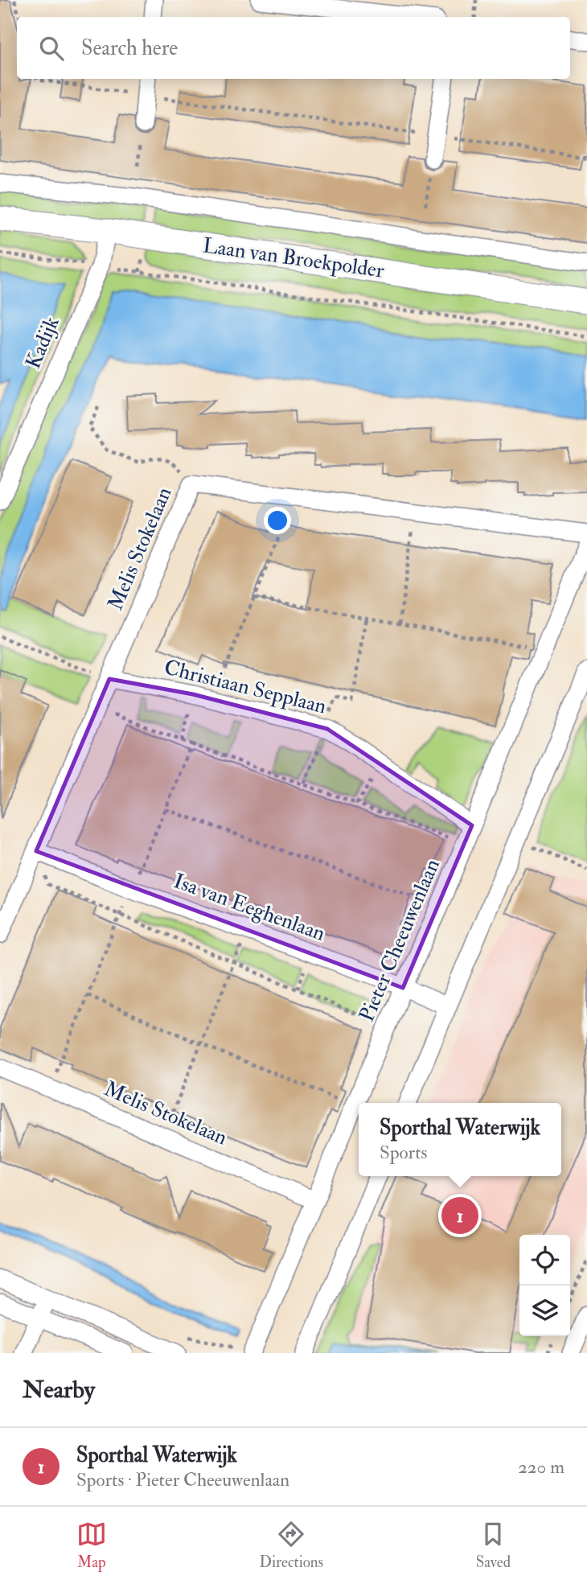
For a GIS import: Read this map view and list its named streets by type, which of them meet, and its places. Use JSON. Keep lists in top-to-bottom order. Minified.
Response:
{"streets":{"main road":["Laan van Broekpolder"],"street":["Kadijk","Melis Stokelaan","Christiaan Sepplaan","Isa van Eeghenlaan","Pieter Cheeuwenlaan"]},"crossings":[["Laan van Broekpolder","Kadijk"],["Melis Stokelaan","Christiaan Sepplaan"],["Melis Stokelaan","Isa van Eeghenlaan"],["Melis Stokelaan","Pieter Cheeuwenlaan"],["Christiaan Sepplaan","Pieter Cheeuwenlaan"],["Isa van Eeghenlaan","Pieter Cheeuwenlaan"]],"page":{"search":"Search here","popup":["Sporthal Waterwijk","Sports"],"pins":"1","heading":"Nearby","list":[{"mark":"1","name":"Sporthal Waterwijk","note":"Sports · Pieter Cheeuwenlaan","value":"220 m"}],"nav":["Map","Directions","Saved"]}}
